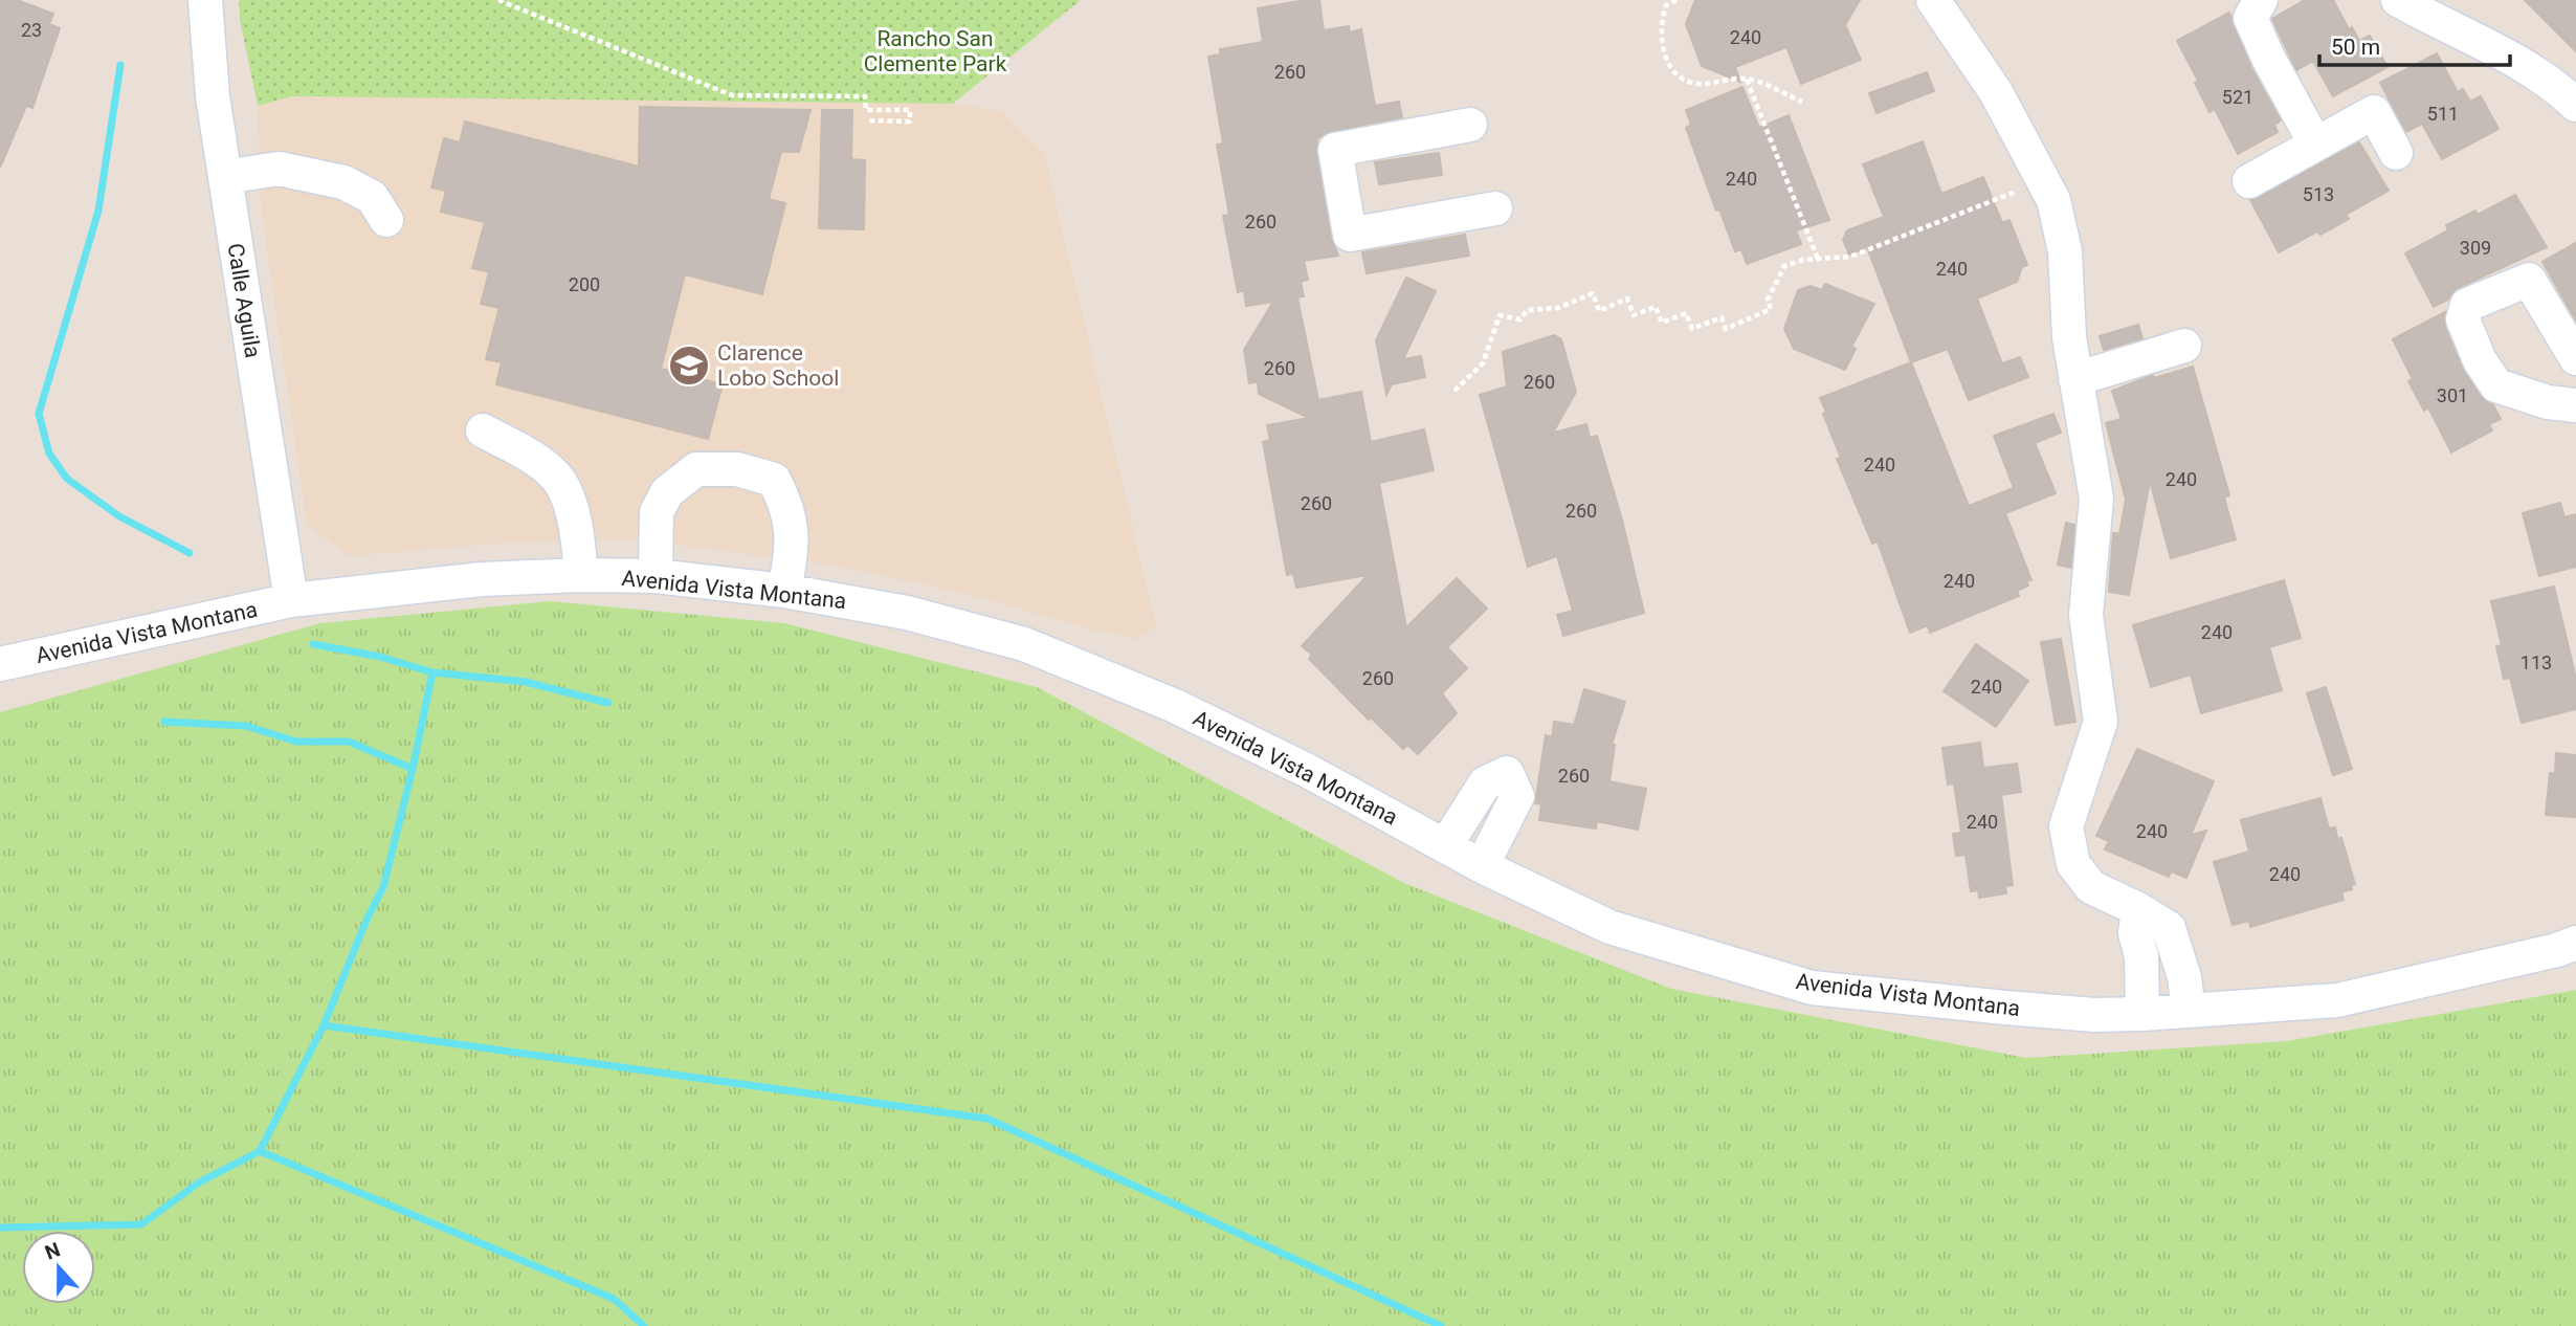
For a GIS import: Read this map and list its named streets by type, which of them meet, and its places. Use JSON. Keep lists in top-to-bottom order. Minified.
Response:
{"streets":{"street":["Calle Aguila","Avenida Vista Montana"]},"crossings":[["Calle Aguila","Avenida Vista Montana"]],"parks":["Rancho San Clemente Park"],"places":{"school or university":["Clarence Lobo School"]},"house_numbers":["23","240","260","521","511","240","513","260","309","240","200","260","260","301","240","240","260","260","240","240","113","260","240","260","240","240","240"],"scale_bar":"50 m","north":"top"}
